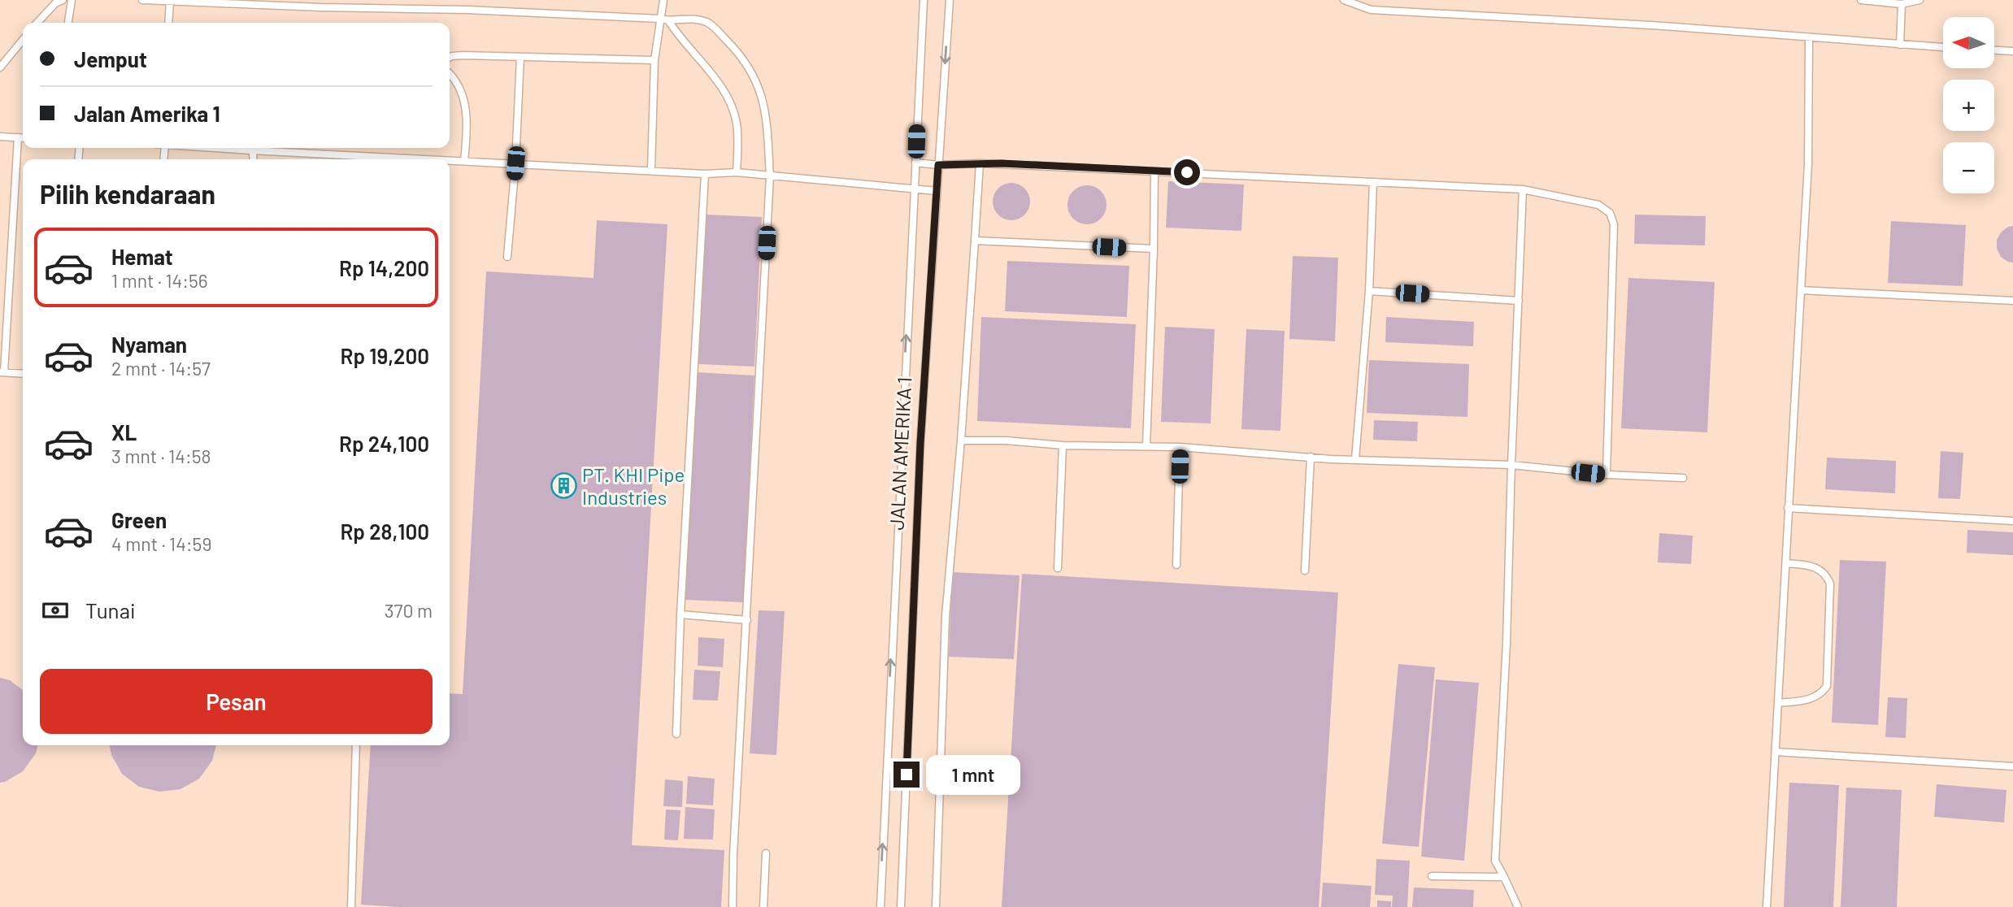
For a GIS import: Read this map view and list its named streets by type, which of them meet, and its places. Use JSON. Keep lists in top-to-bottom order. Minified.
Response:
{"streets":{"lane":["JALAN AMERIKA 1"]},"places":{"building":["PT. KHI Pipe Industries"]},"north":"left","page":{"map_buttons":["+","−"],"banner":["Jemput","Jalan Amerika 1"],"heading":"Pilih kendaraan","list":[{"name":"Hemat","note":"1 mnt · 14:56","value":"Rp 14,200"},{"name":"Nyaman","note":"2 mnt · 14:57","value":"Rp 19,200"},{"name":"XL","note":"3 mnt · 14:58","value":"Rp 24,100"},{"name":"Green","note":"4 mnt · 14:59","value":"Rp 28,100"}],"pay":["Tunai","370 m"],"buttons":"Pesan","bubble":"1 mnt"}}
